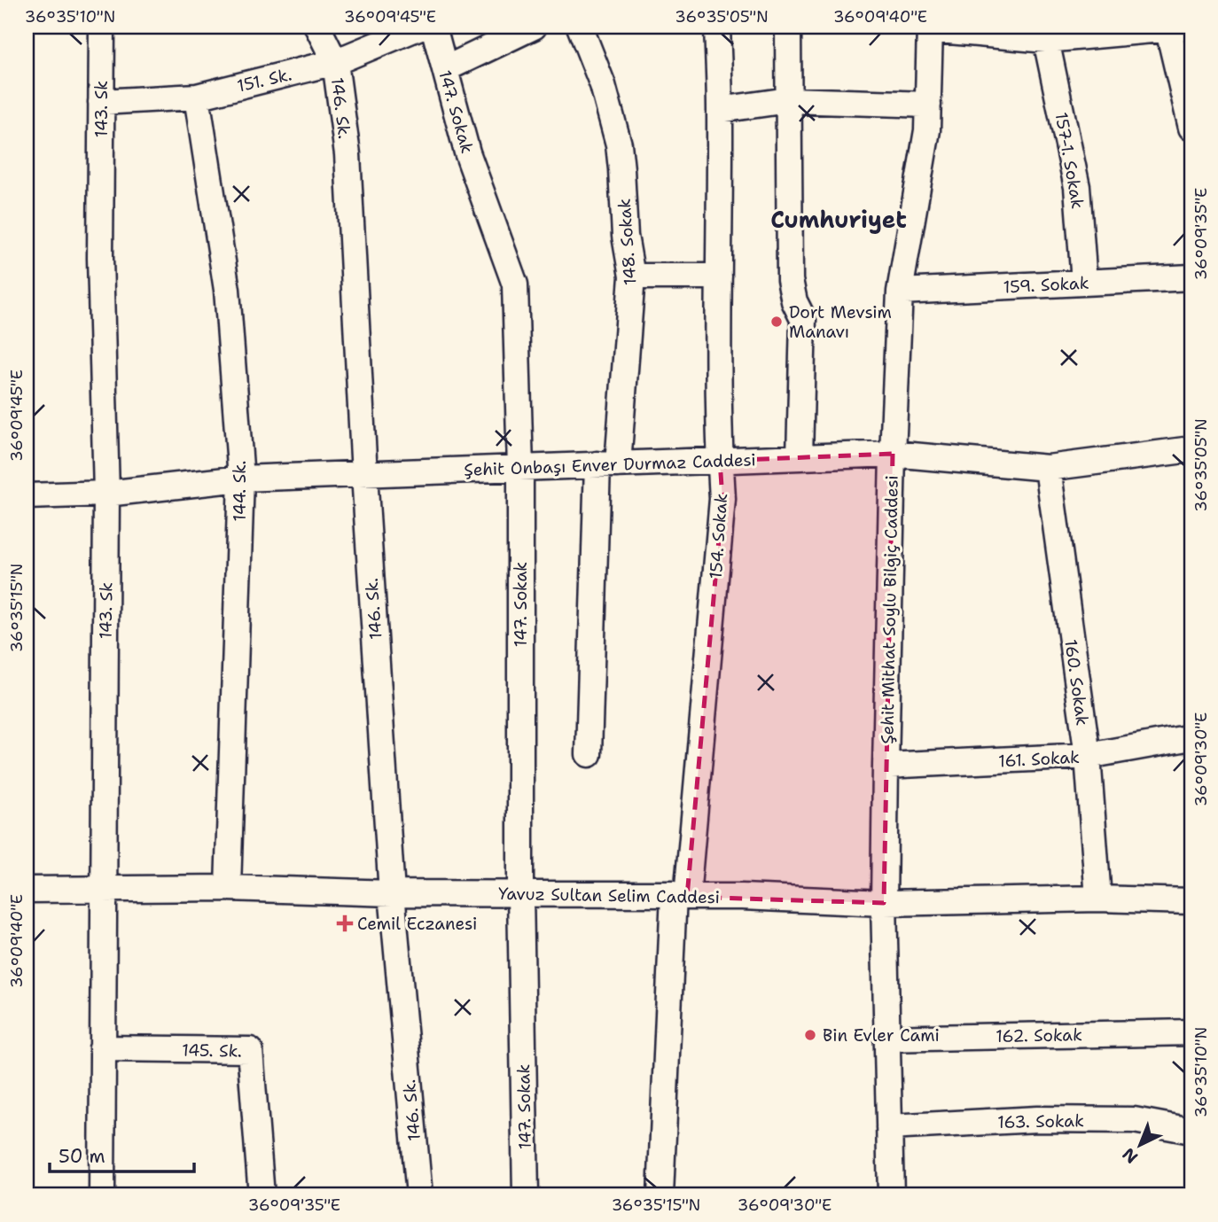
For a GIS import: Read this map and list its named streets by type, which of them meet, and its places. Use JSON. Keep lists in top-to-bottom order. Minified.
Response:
{"streets":{"street":["151. Sk.","146. Sk.","143. Sk","147. Sokak","157-1. Sokak","148. Sokak","159. Sokak","Şehit Onbaşı Enver Durmaz Caddesi","144. Sk.","154. Sokak","Şehit Mithat Soylu Bilgiç Caddesi","160. Sokak","161. Sokak","Yavuz Sultan Selim Caddesi","162. Sokak","145. Sk.","163. Sokak"]},"crossings":[["151. Sk.","146. Sk."],["151. Sk.","143. Sk"],["151. Sk.","144. Sk."],["146. Sk.","Şehit Onbaşı Enver Durmaz Caddesi"],["146. Sk.","Yavuz Sultan Selim Caddesi"],["143. Sk","Şehit Onbaşı Enver Durmaz Caddesi"],["143. Sk","Yavuz Sultan Selim Caddesi"],["143. Sk","145. Sk."],["147. Sokak","Şehit Onbaşı Enver Durmaz Caddesi"],["147. Sokak","Yavuz Sultan Selim Caddesi"],["157-1. Sokak","159. Sokak"],["148. Sokak","Şehit Onbaşı Enver Durmaz Caddesi"],["159. Sokak","Şehit Mithat Soylu Bilgiç Caddesi"],["Şehit Onbaşı Enver Durmaz Caddesi","144. Sk."],["Şehit Onbaşı Enver Durmaz Caddesi","154. Sokak"],["Şehit Onbaşı Enver Durmaz Caddesi","Şehit Mithat Soylu Bilgiç Caddesi"],["Şehit Onbaşı Enver Durmaz Caddesi","160. Sokak"],["144. Sk.","Yavuz Sultan Selim Caddesi"],["154. Sokak","Yavuz Sultan Selim Caddesi"],["Şehit Mithat Soylu Bilgiç Caddesi","161. Sokak"],["Şehit Mithat Soylu Bilgiç Caddesi","Yavuz Sultan Selim Caddesi"],["Şehit Mithat Soylu Bilgiç Caddesi","162. Sokak"],["Şehit Mithat Soylu Bilgiç Caddesi","163. Sokak"],["160. Sokak","161. Sokak"],["160. Sokak","Yavuz Sultan Selim Caddesi"]],"districts":["Cumhuriyet"],"places":{"other":["Dort Mevsim Manavı","Bin Evler Cami"],"health":["Cemil Eczanesi"]},"scale_bar":"50 m","north":"bottom left","coordinates":["36°35'10\"N","36°09'45\"E","36°35'05\"N","36°09'40\"E","36°09'35\"E","36°35'15\"N","36°09'30\"E"]}
